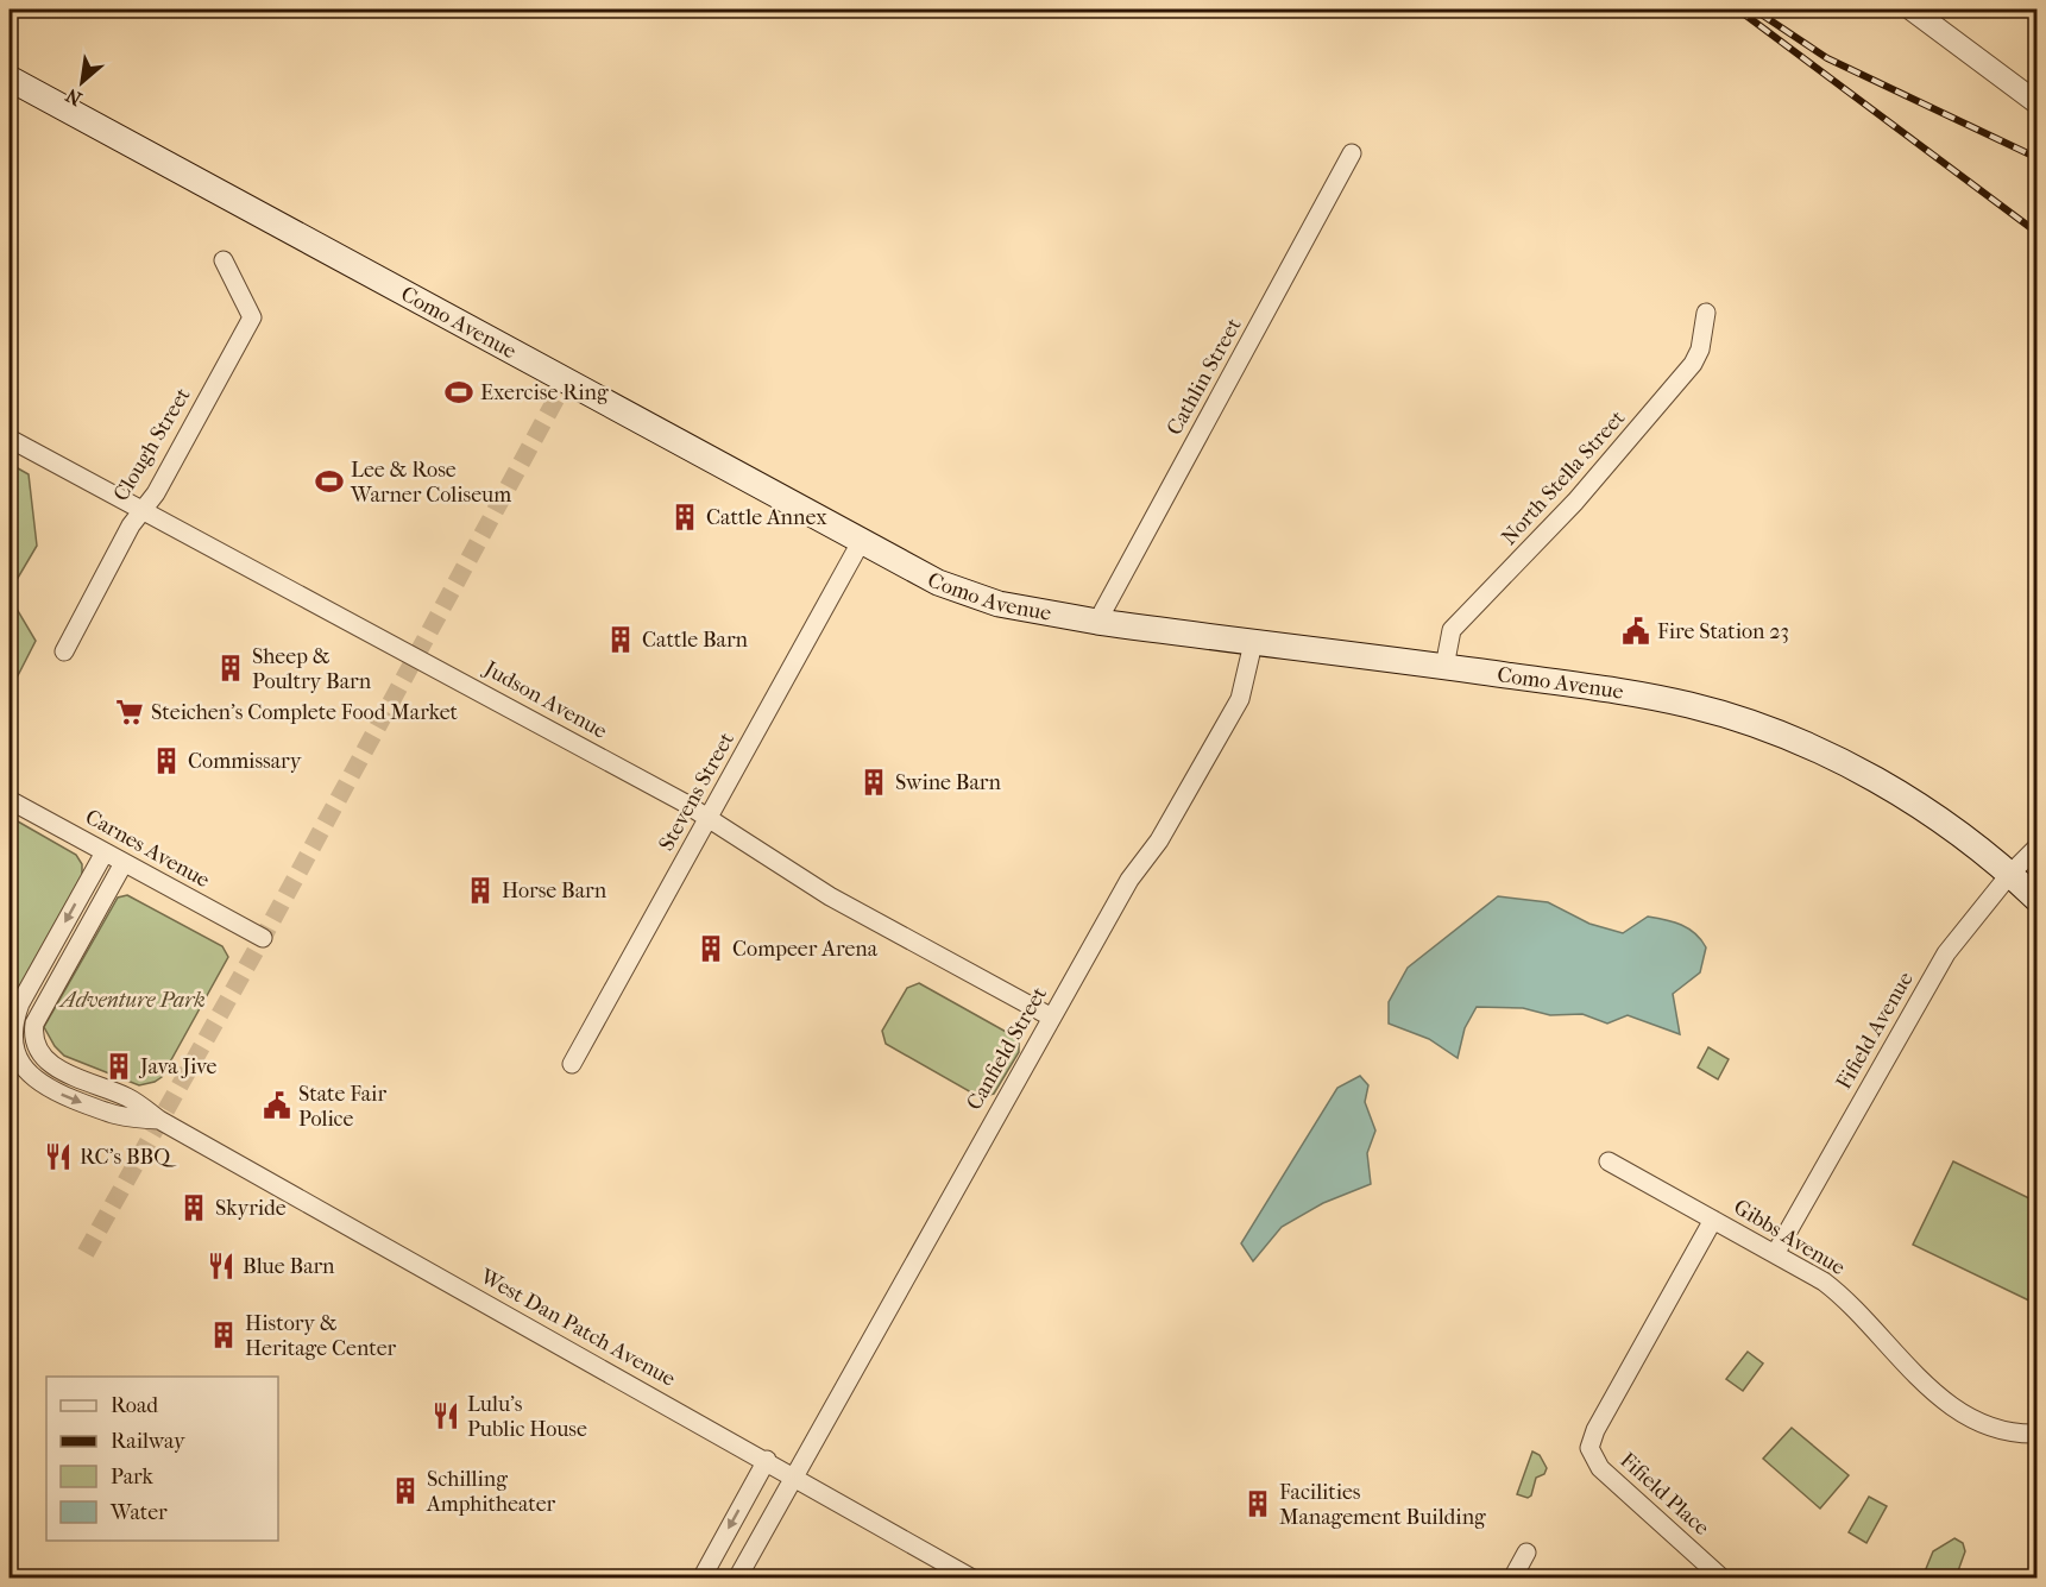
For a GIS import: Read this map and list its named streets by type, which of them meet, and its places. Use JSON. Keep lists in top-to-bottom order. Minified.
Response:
{"streets":{"main road":["Como Avenue"],"street":["Cathlin Street","Clough Street","North Stella Street","Judson Avenue","Stevens Street","Carnes Avenue","Fifield Avenue","Canfield Street","Gibbs Avenue","West Dan Patch Avenue","Fifield Place"]},"crossings":[["Como Avenue","Cathlin Street"],["Como Avenue","North Stella Street"],["Como Avenue","Stevens Street"],["Como Avenue","Fifield Avenue"],["Como Avenue","Canfield Street"],["Clough Street","Judson Avenue"],["Judson Avenue","Stevens Street"],["Judson Avenue","Canfield Street"],["Carnes Avenue","West Dan Patch Avenue"],["Fifield Avenue","Gibbs Avenue"],["Canfield Street","West Dan Patch Avenue"],["Gibbs Avenue","Fifield Place"]],"parks":["Adventure Park"],"places":{"sports":["Exercise Ring","Lee & Rose Warner Coliseum"],"building":["Cattle Annex","Cattle Barn","Sheep & Poultry Barn","Commissary","Swine Barn","Horse Barn","Compeer Arena","Java Jive","Skyride","History & Heritage Center","Schilling Amphitheater","Facilities Management Building"],"public building":["Fire Station 23","State Fair Police"],"supermarket":["Steichen's Complete Food Market"],"restaurant":["RC's BBQ","Blue Barn","Lulu's Public House"]},"legend":["Road","Railway","Park","Water"],"north":"bottom left"}
